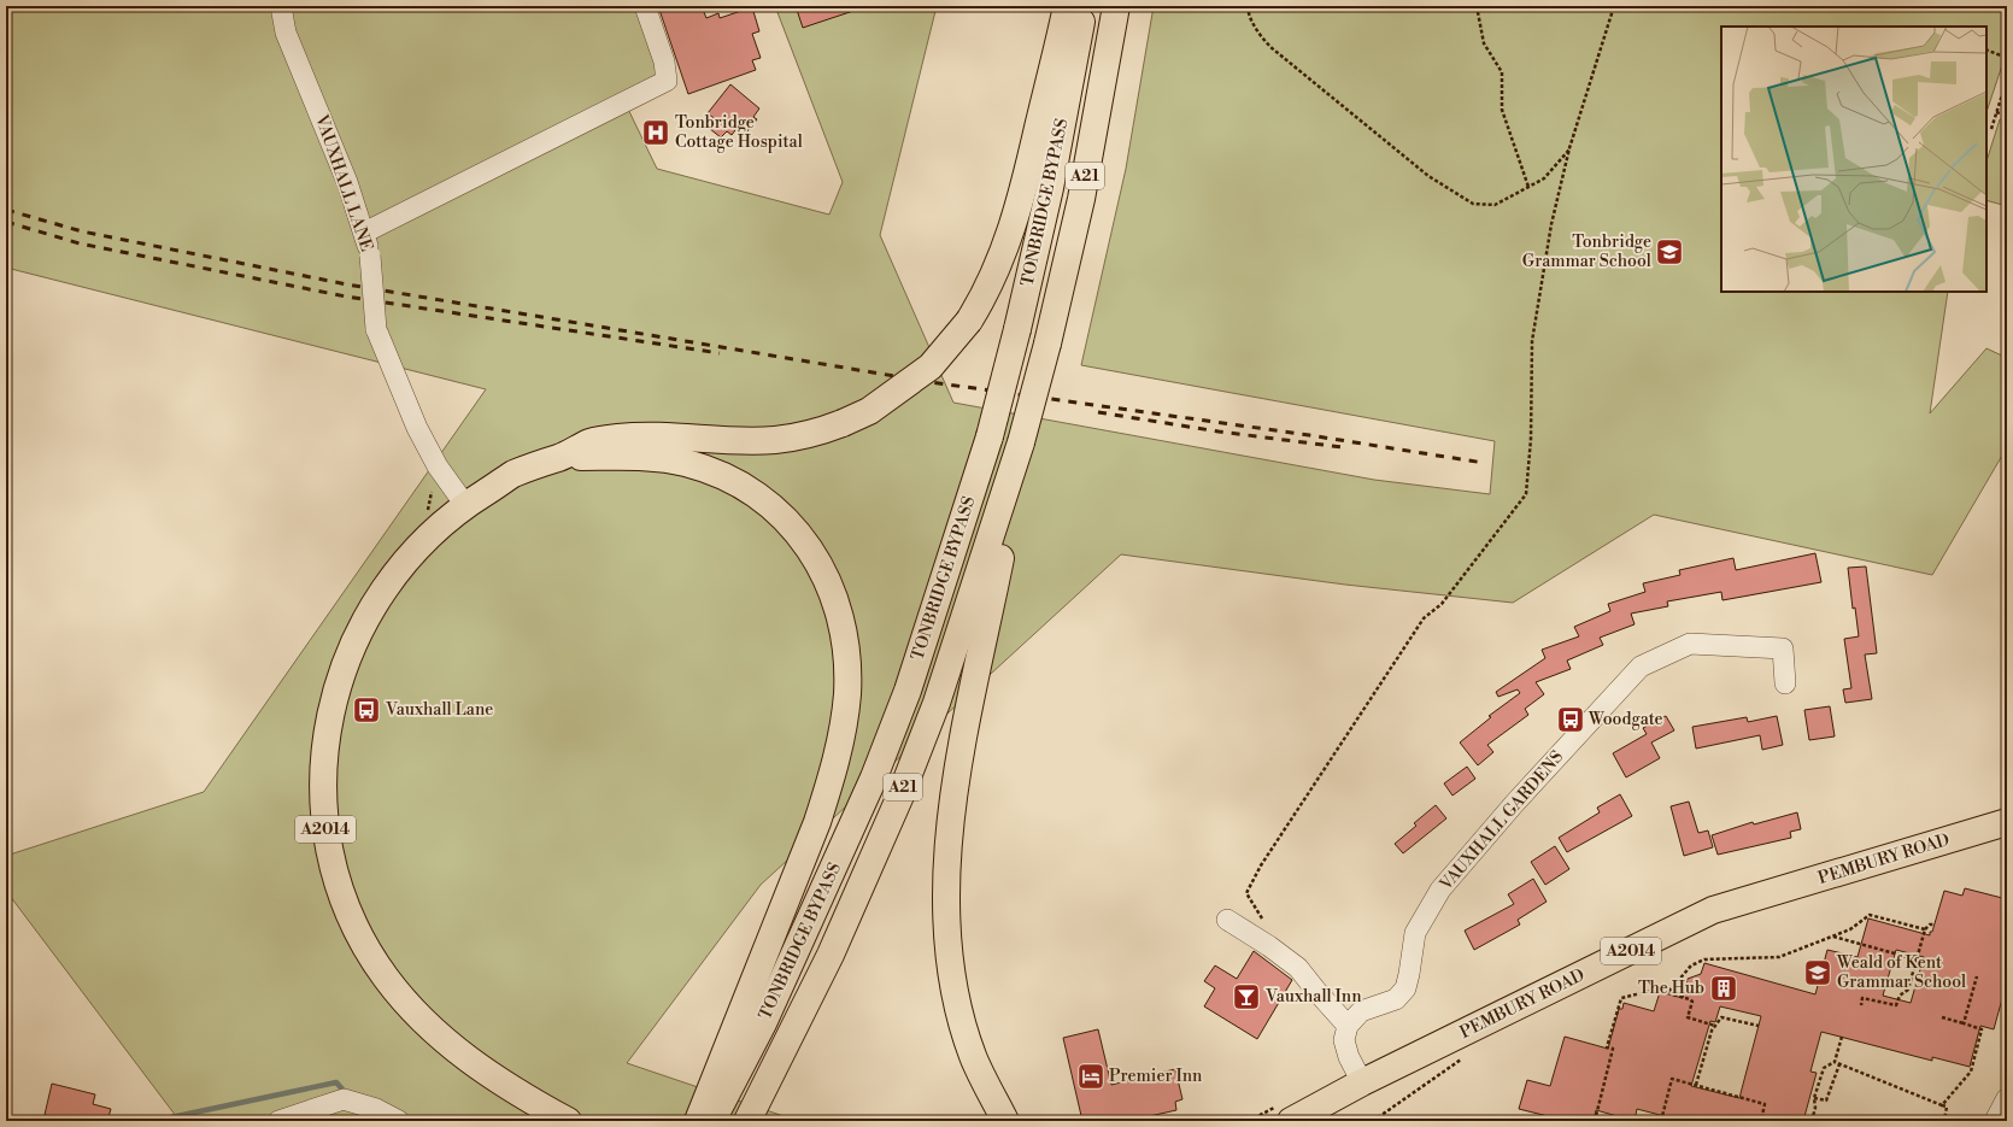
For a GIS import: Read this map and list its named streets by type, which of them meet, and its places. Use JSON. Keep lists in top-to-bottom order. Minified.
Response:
{"streets":{"main road":["A21","TONBRIDGE BYPASS","A2014","PEMBURY ROAD"],"street":["VAUXHALL LANE","VAUXHALL GARDENS"]},"crossings":[["VAUXHALL LANE","A2014"]],"places":{"hospital":["Tonbridge Cottage Hospital"],"school or university":["Tonbridge Grammar School","Weald of Kent Grammar School"],"bus stop":["Vauxhall Lane","Woodgate"],"building":["The Hub"],"bar":["Vauxhall Inn"],"hotel":["Premier Inn"]}}
